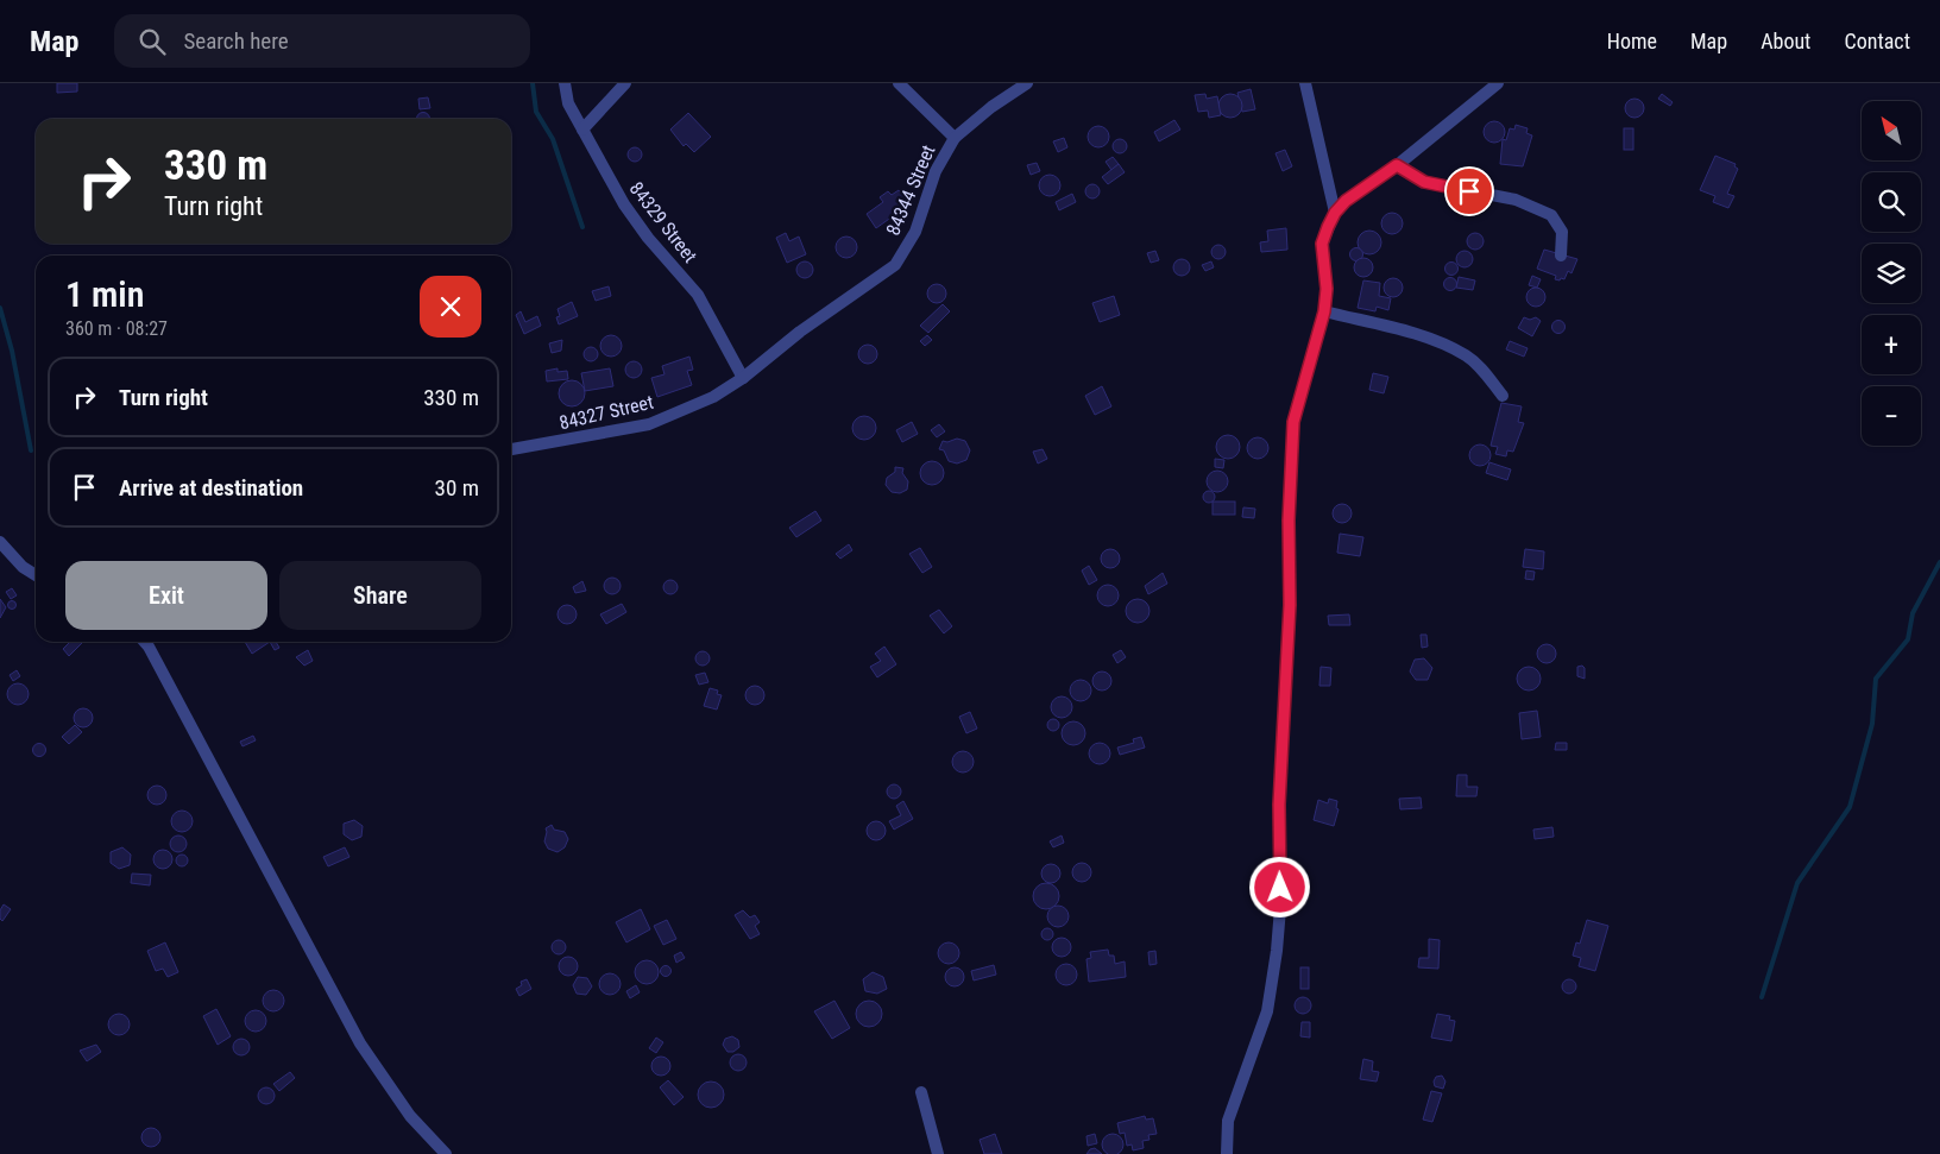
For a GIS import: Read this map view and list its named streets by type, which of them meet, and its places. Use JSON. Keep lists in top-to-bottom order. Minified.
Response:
{"streets":{"street":["84344 Street","84329 Street","84327 Street"]},"crossings":[["84344 Street","84329 Street"],["84344 Street","84327 Street"],["84329 Street","84327 Street"]],"north":"top left","page":{"header":"Map","search":"Search here","nav":["Home","Map","About","Contact"],"map_buttons":["+","−"],"turn":["330 m","Turn right"],"heading":["1 min","360 m · 08:27"],"list":[{"name":"Turn right","value":"330 m"},{"name":"Arrive at destination","value":"30 m"}],"buttons":["Exit","Share"]}}
